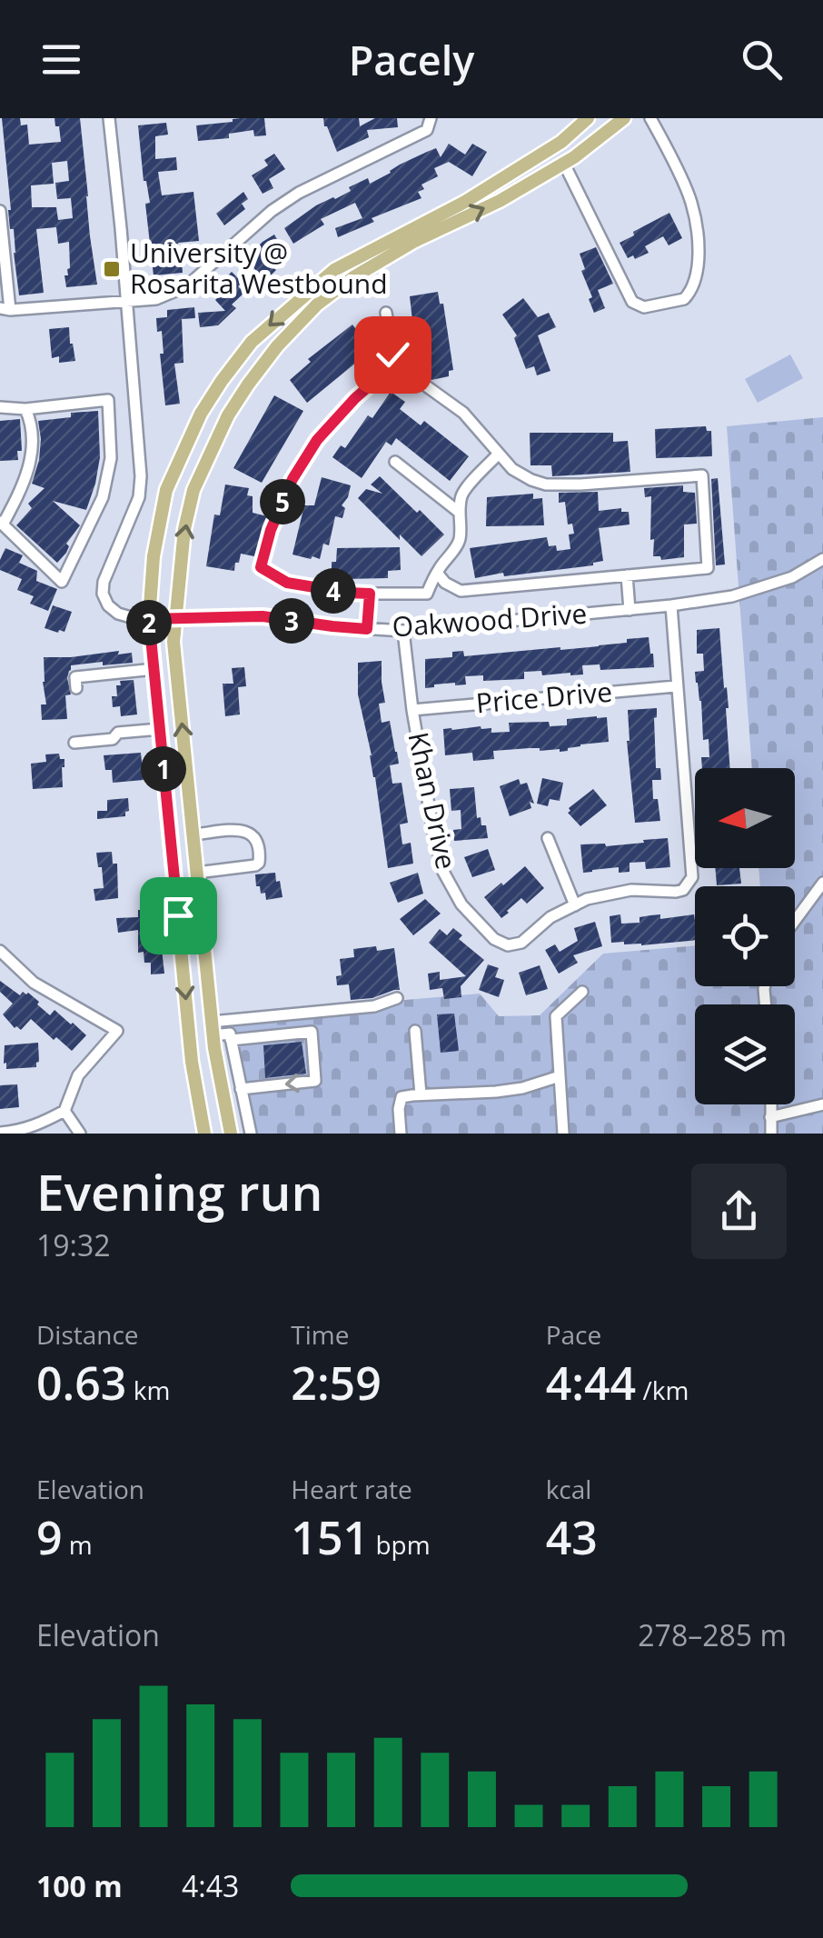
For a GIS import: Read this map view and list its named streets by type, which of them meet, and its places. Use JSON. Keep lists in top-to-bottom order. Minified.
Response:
{"streets":{"street":["Oakwood Drive","Price Drive","Khan Drive"]},"crossings":[["Oakwood Drive","Khan Drive"],["Price Drive","Khan Drive"]],"places":{"transit":["University @ Rosarita Westbound"]},"north":"left","page":{"header":"Pacely","pins":["5","4","3","2","1"],"heading":["Evening run","19:32"],"stats":[["Distance","0.63 km"],["Time","2:59"],["Pace","4:44 /km"],["Elevation","9 m"],["Heart rate","151 bpm"],["kcal","43"]],"chart":["Elevation","278–285 m"],"list":[{"name":"100 m","note":"4:43"}]}}
